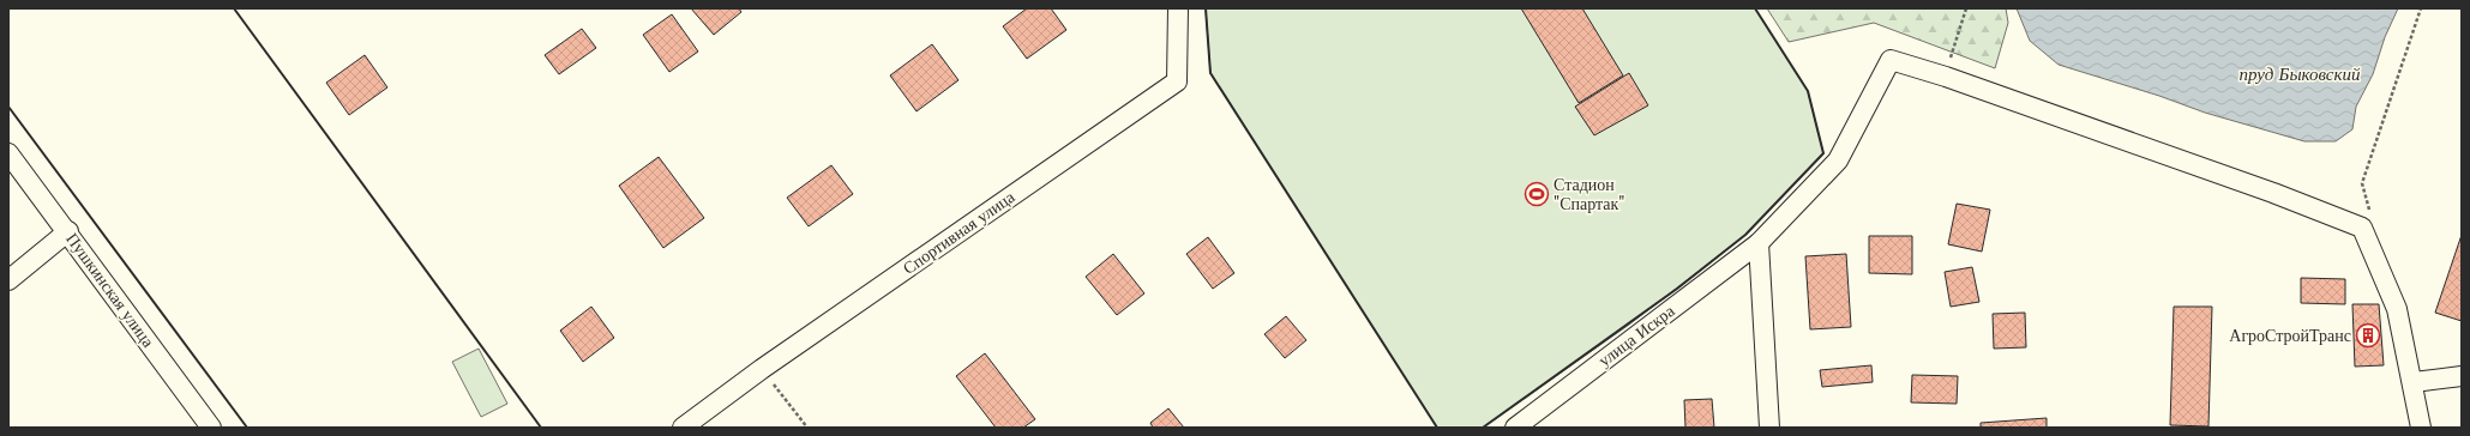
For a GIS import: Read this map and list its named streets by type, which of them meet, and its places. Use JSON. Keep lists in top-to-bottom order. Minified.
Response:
{"streets":{"street":["Спортивная улица","Пушкинская улица","улица Искра"]},"water":["пруд Быковский"],"places":{"sports":["Стадион \"Спартак\""],"building":["АгроСтройТранс"]}}
